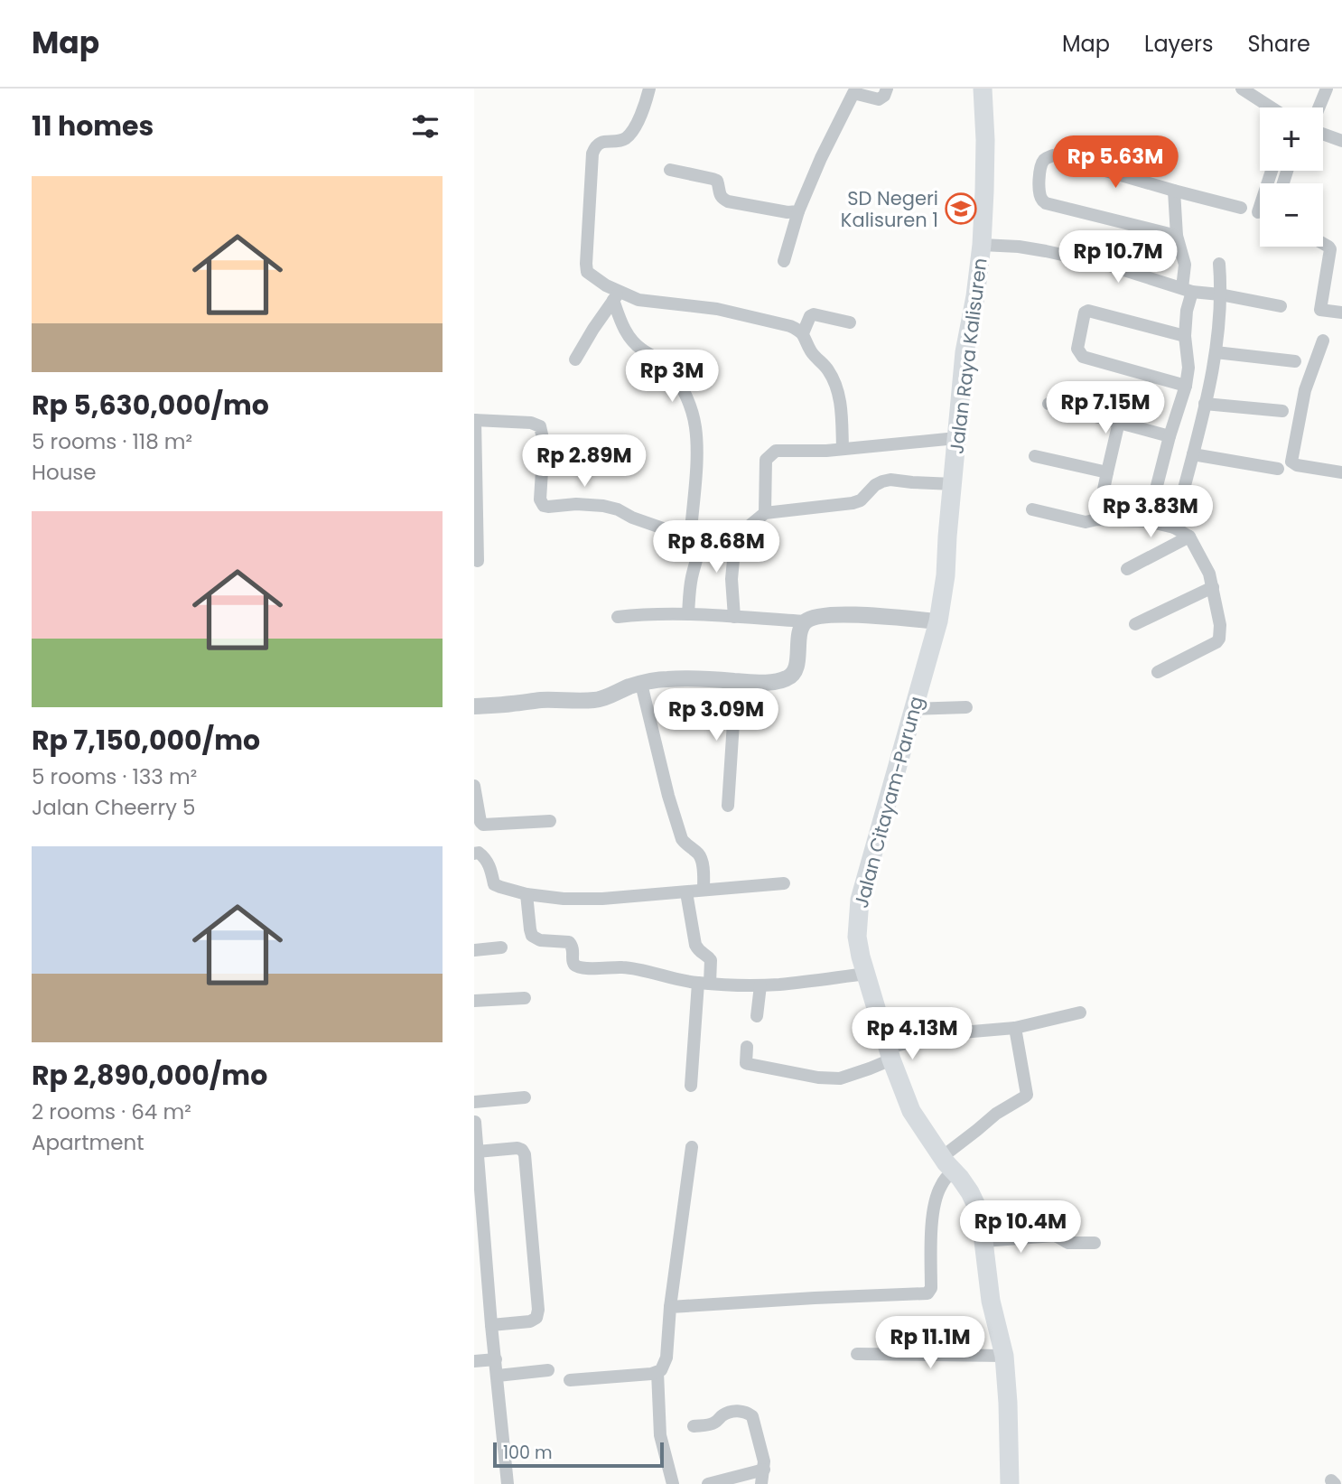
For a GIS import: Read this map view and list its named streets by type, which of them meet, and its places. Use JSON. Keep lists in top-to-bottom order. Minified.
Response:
{"streets":{"main road":["Jalan Raya Kalisuren","Jalan Citayam-Parung"]},"crossings":[["Jalan Raya Kalisuren","Jalan Citayam-Parung"]],"places":{"school or university":["SD Negeri Kalisuren 1"]},"scale_bar":"100 m","page":{"header":"Map","nav":["Map","Layers","Share"],"heading":"11 homes","map_buttons":["+","−"],"price":["Rp 5.63M","Rp 10.7M","Rp 3M","Rp 7.15M","Rp 2.89M","Rp 3.83M","Rp 8.68M","Rp 3.09M","Rp 4.13M","Rp 10.4M","Rp 11.1M"],"list":[{"name":"Rp 5,630,000/mo","note":"5 rooms · 118 m² · House"},{"name":"Rp 7,150,000/mo","note":"5 rooms · 133 m² · Jalan Cheerry 5"},{"name":"Rp 2,890,000/mo","note":"2 rooms · 64 m² · Apartment"}],"scale":"100 m"}}
